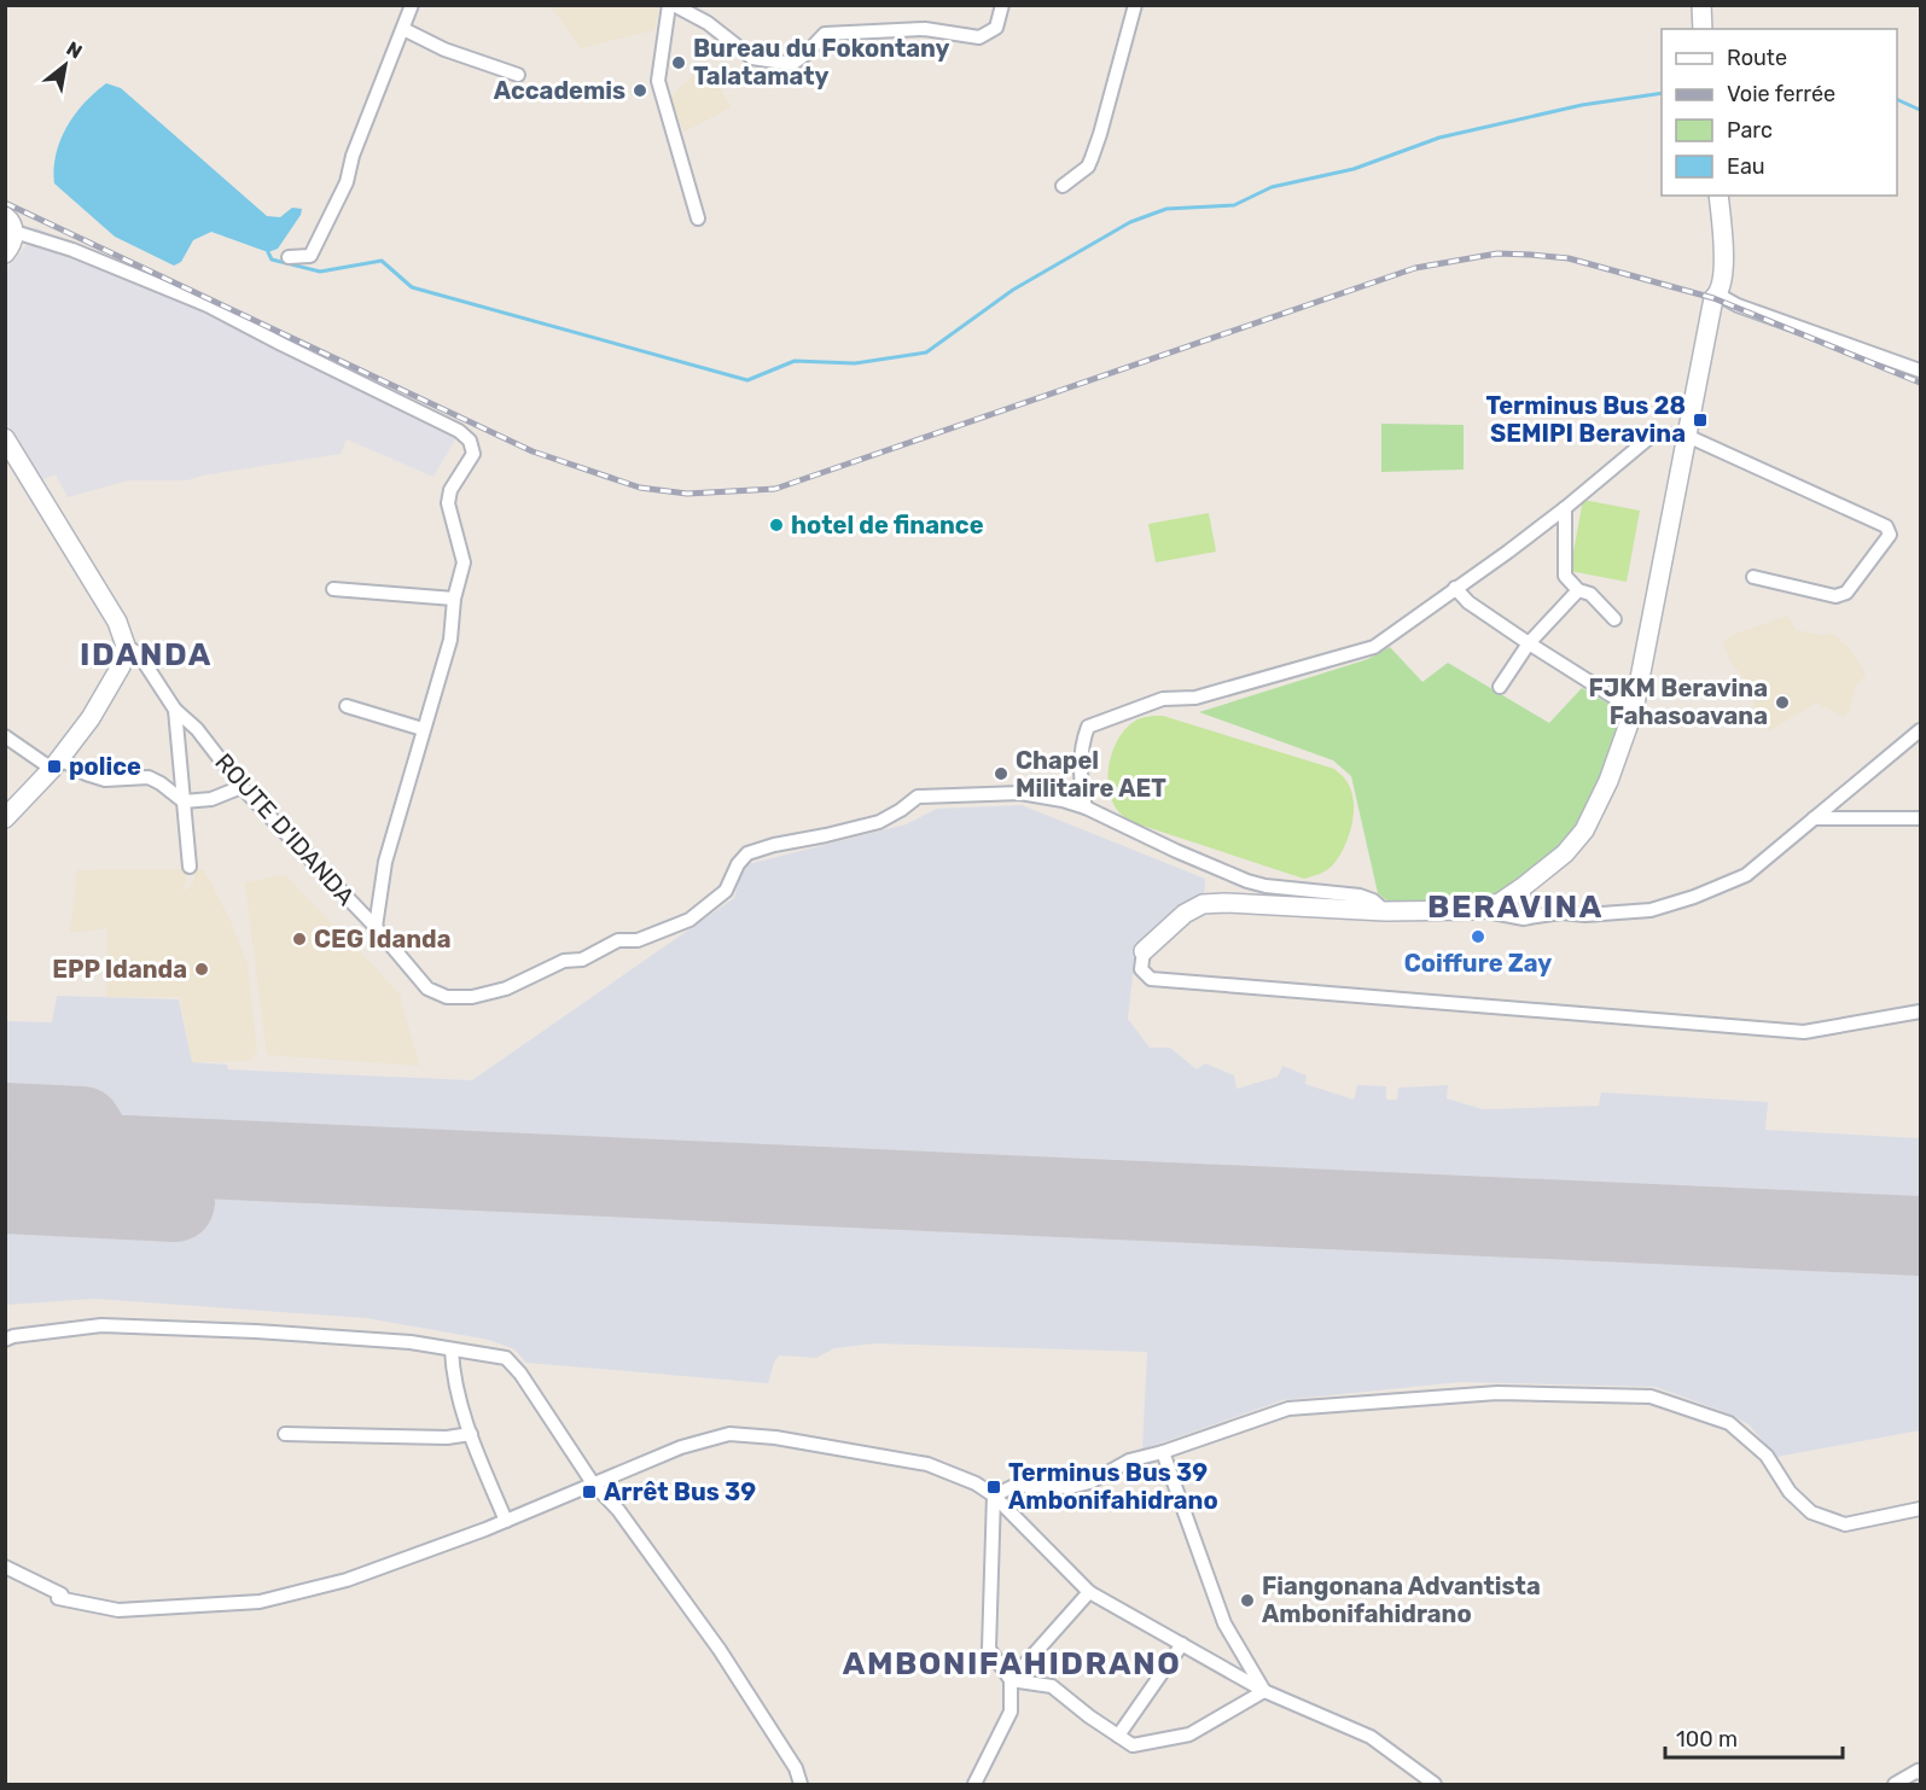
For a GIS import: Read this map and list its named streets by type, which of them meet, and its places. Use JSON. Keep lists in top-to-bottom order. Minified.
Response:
{"streets":{"street":["ROUTE D'IDANDA"]},"districts":["IDANDA","BERAVINA","AMBONIFAHIDRANO"],"places":{"other":["Bureau du Fokontany Talatamaty","Accademis","hotel de finance","FJKM Beravina Fahasoavana","Chapel Militaire AET","Coiffure Zay","CEG Idanda","EPP Idanda","Fiangonana Advantista Ambonifahidrano"],"transit":["Terminus Bus 28 SEMIPI Beravina","police","Terminus Bus 39 Ambonifahidrano","Arrêt Bus 39"]},"legend":["Route","Voie ferrée","Parc","Eau"],"scale_bar":"100 m","north":"top right"}
